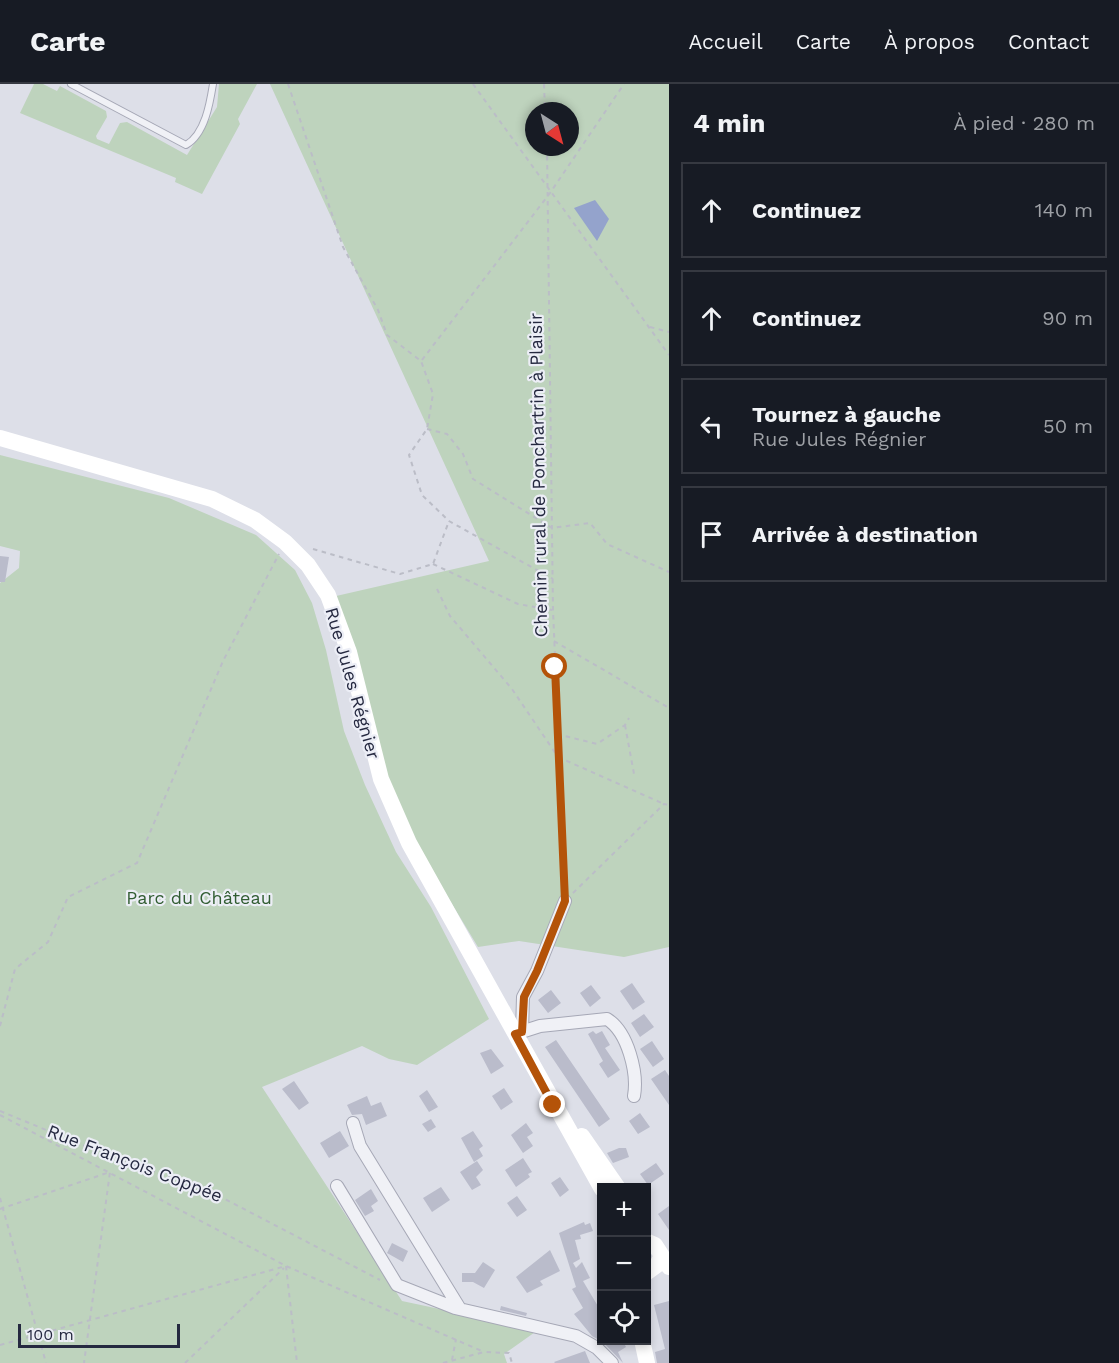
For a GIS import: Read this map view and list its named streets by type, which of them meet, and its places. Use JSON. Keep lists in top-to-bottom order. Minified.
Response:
{"streets":{"street":["Rue Jules Régnier"],"path":["Chemin rural de Ponchartrin à Plaisir","Rue François Coppée"]},"parks":["Parc du Château"],"scale_bar":"100 m","north":"bottom right","page":{"header":"Carte","nav":["Accueil","Carte","À propos","Contact"],"heading":["4 min","À pied · 280 m"],"list":[["Continuez","140 m"],["Continuez","90 m"],["Tournez à gauche","Rue Jules Régnier","50 m"],"Arrivée à destination"],"map_buttons":["+","−"],"scale":"100 m"}}
